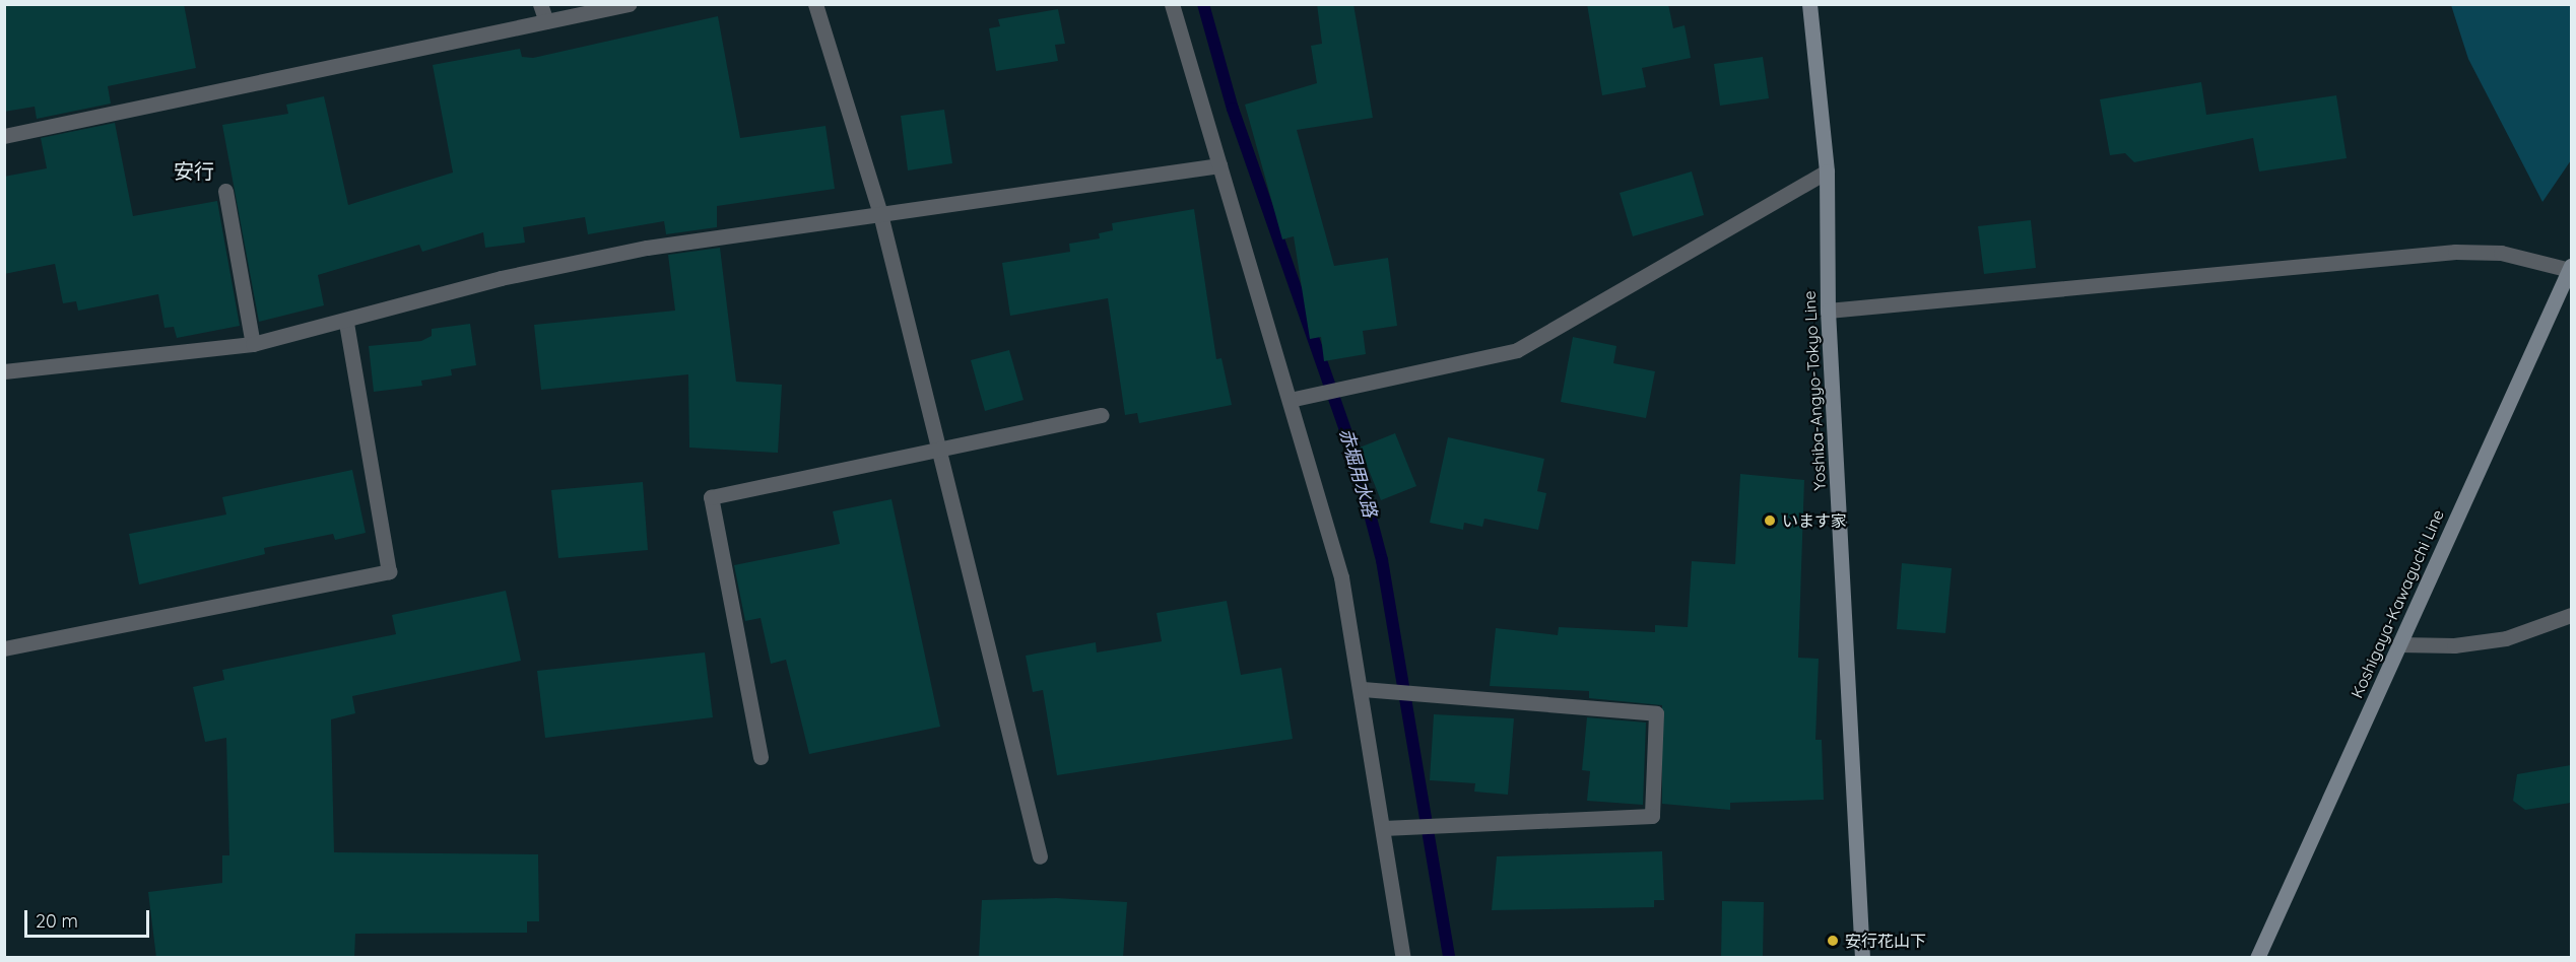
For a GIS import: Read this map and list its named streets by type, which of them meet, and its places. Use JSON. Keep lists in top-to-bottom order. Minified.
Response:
{"streets":{"main road":["Yoshiba-Angyo-Tokyo Line","Koshigaya-Kawaguchi Line"]},"districts":["安行"],"water":["赤堀用水路"],"places":["います家","安行花山下"],"scale_bar":"20 m"}
